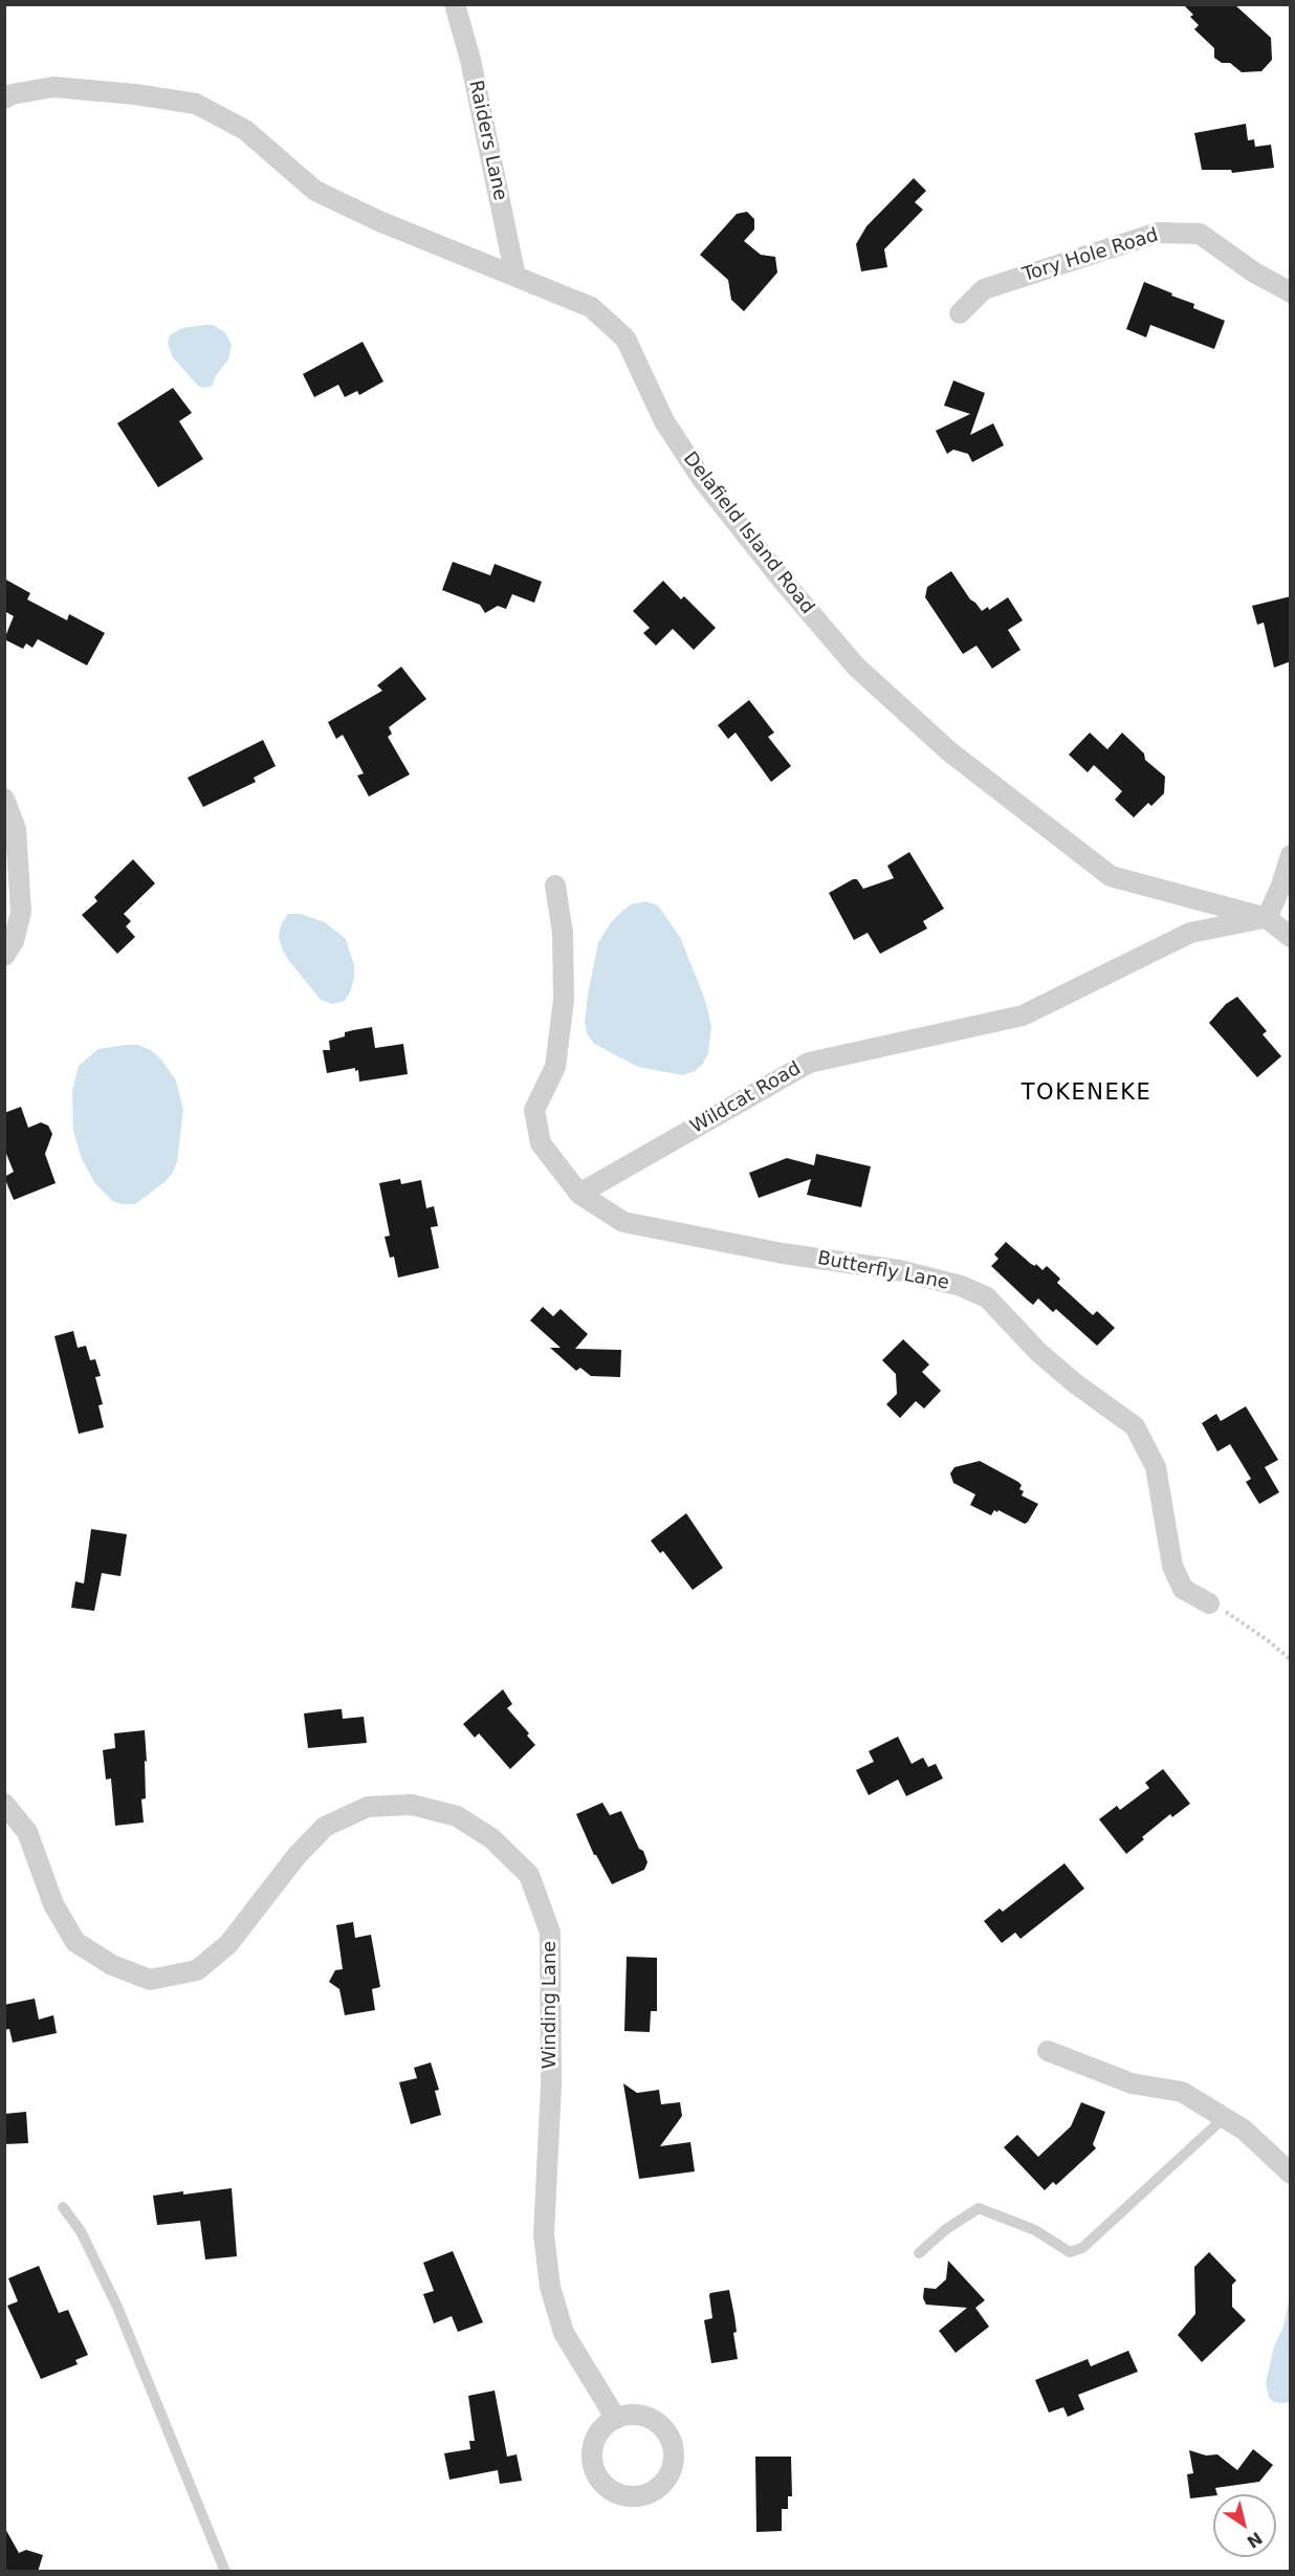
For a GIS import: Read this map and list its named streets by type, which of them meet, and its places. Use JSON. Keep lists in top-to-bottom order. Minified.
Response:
{"streets":{"street":["Raiders Lane","Tory Hole Road","Delafield Island Road","Wildcat Road","Butterfly Lane","Winding Lane"]},"crossings":[["Raiders Lane","Delafield Island Road"],["Delafield Island Road","Wildcat Road"],["Wildcat Road","Butterfly Lane"]],"districts":["TOKENEKE"],"north":"bottom right"}
